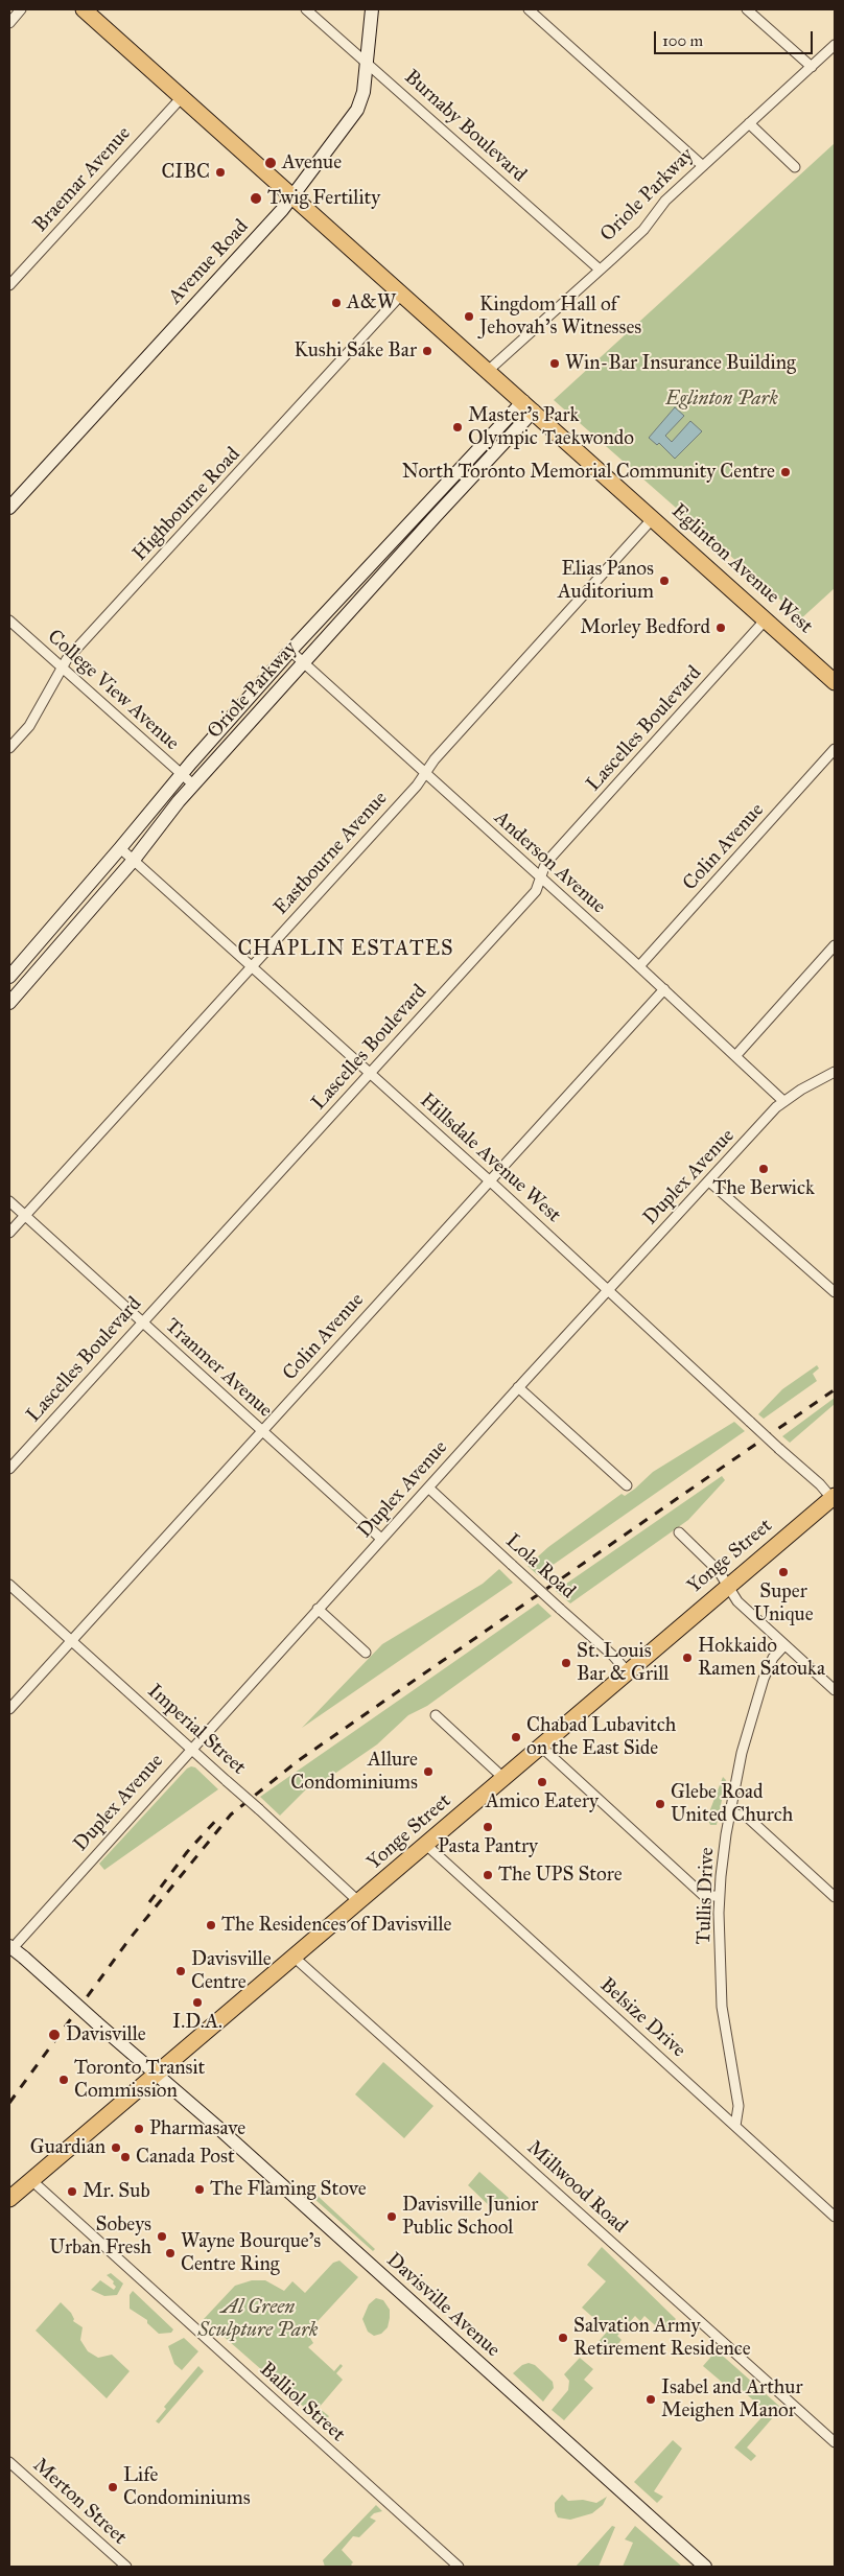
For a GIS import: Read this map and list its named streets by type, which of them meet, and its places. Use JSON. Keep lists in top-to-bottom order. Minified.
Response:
{"streets":{"main road":["Eglinton Avenue West","Yonge Street"],"street":["Burnaby Boulevard","Braemar Avenue","Oriole Parkway","Avenue Road","Highbourne Road","College View Avenue","Lascelles Boulevard","Colin Avenue","Eastbourne Avenue","Anderson Avenue","Hillsdale Avenue West","Duplex Avenue","Tranmer Avenue","Lola Road","Imperial Street","Tullis Drive","Belsize Drive","Millwood Road","Davisville Avenue","Balliol Street","Merton Street"]},"crossings":[["Burnaby Boulevard","Oriole Parkway"],["Burnaby Boulevard","Avenue Road"],["Braemar Avenue","Eglinton Avenue West"],["Oriole Parkway","Eglinton Avenue West"],["Oriole Parkway","College View Avenue"],["Oriole Parkway","Anderson Avenue"],["Oriole Parkway","Hillsdale Avenue West"],["Avenue Road","Eglinton Avenue West"],["Highbourne Road","Eglinton Avenue West"],["Highbourne Road","College View Avenue"],["Eglinton Avenue West","Lascelles Boulevard"],["Eglinton Avenue West","Eastbourne Avenue"],["Lascelles Boulevard","Anderson Avenue"],["Lascelles Boulevard","Hillsdale Avenue West"],["Lascelles Boulevard","Tranmer Avenue"],["Colin Avenue","Anderson Avenue"],["Colin Avenue","Hillsdale Avenue West"],["Colin Avenue","Tranmer Avenue"],["Colin Avenue","Imperial Street"],["Eastbourne Avenue","Anderson Avenue"],["Eastbourne Avenue","Hillsdale Avenue West"],["Eastbourne Avenue","Tranmer Avenue"],["Anderson Avenue","Duplex Avenue"],["Hillsdale Avenue West","Duplex Avenue"],["Hillsdale Avenue West","Yonge Street"],["Duplex Avenue","Tranmer Avenue"],["Duplex Avenue","Lola Road"],["Duplex Avenue","Imperial Street"],["Duplex Avenue","Davisville Avenue"],["Yonge Street","Lola Road"],["Yonge Street","Imperial Street"],["Yonge Street","Belsize Drive"],["Yonge Street","Millwood Road"],["Yonge Street","Davisville Avenue"],["Yonge Street","Balliol Street"],["Tullis Drive","Belsize Drive"]],"districts":["CHAPLIN ESTATES"],"parks":["Eglinton Park","Al Green Sculpture Park"],"places":["Avenue","CIBC","Twig Fertility","A&W","Kingdom Hall of Jehovah's Witnesses","Kushi Sake Bar","Win-Bar Insurance Building","Master’s Park Olympic Taekwondo","North Toronto Memorial Community Centre","Elias Panos Auditorium","Morley Bedford","The Berwick","Super Unique","Hokkaido Ramen Satouka","St. Louis Bar & Grill","Chabad Lubavitch on the East Side","Allure Condominiums","Amico Eatery","Glebe Road United Church","Pasta Pantry","The UPS Store","The Residences of Davisville","Davisville Centre","I.D.A.","Davisville","Toronto Transit Commission","Pharmasave","Guardian","Canada Post","The Flaming Stove","Mr. Sub","Davisville Junior Public School","Sobeys Urban Fresh","Wayne Bourque's Centre Ring","Salvation Army Retirement Residence","Isabel and Arthur Meighen Manor","Life Condominiums"],"scale_bar":"100 m"}
